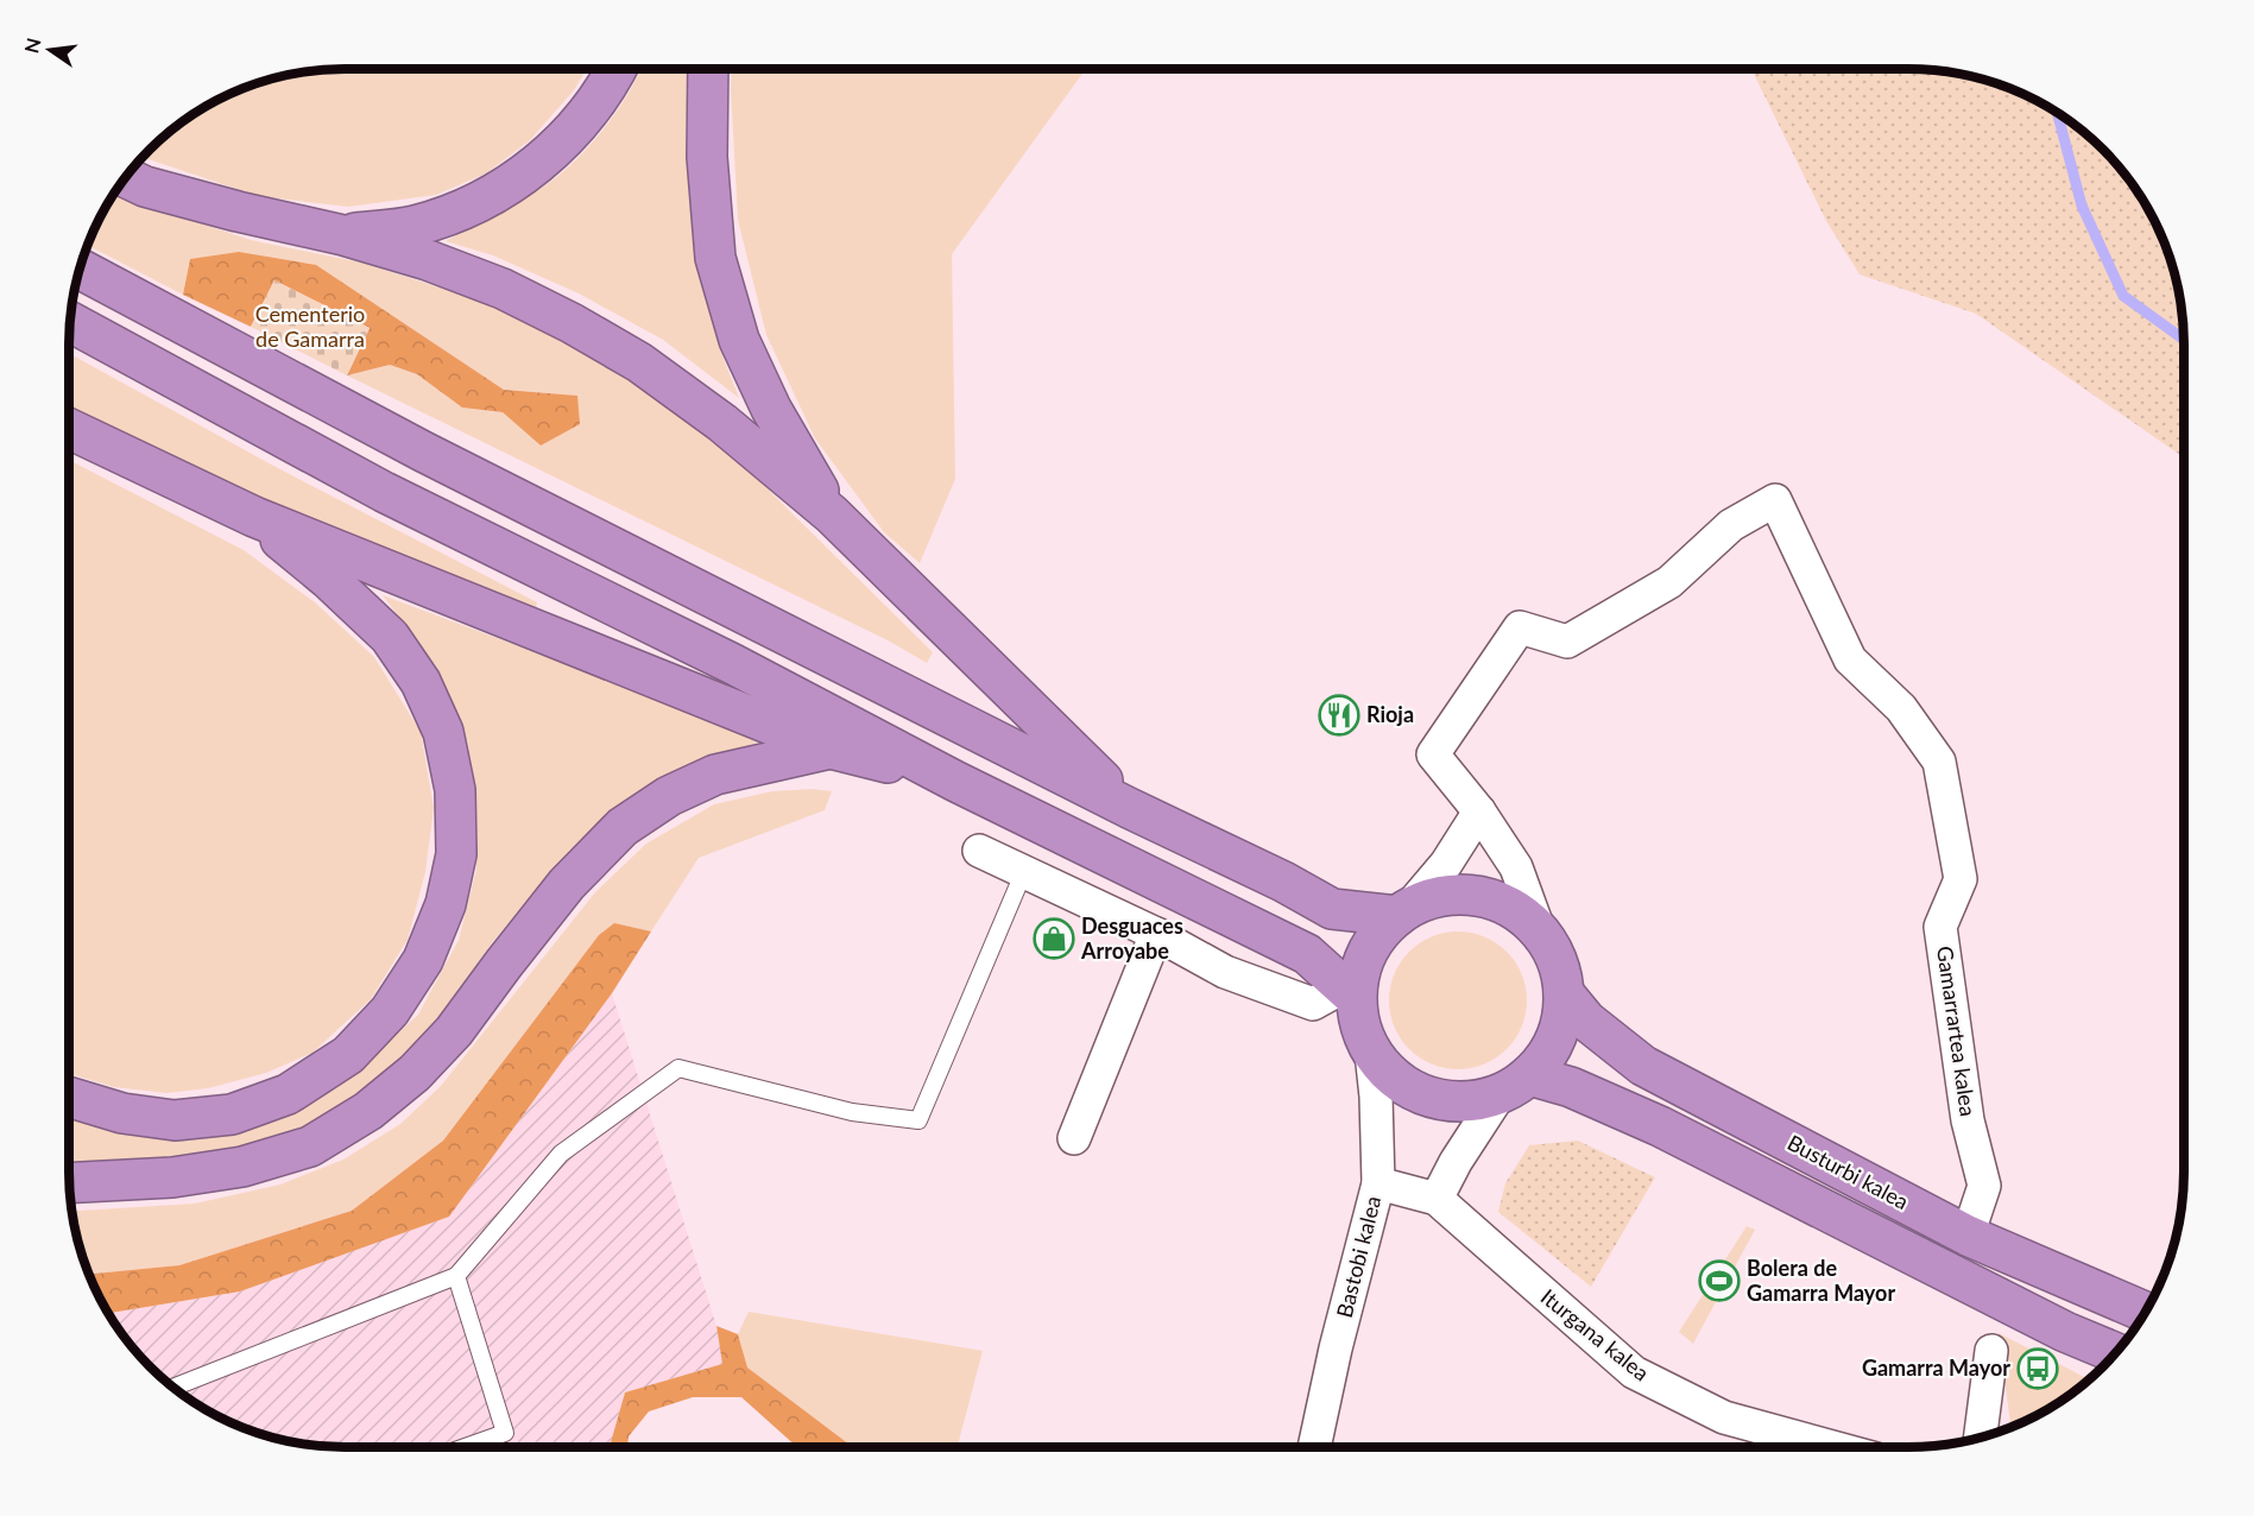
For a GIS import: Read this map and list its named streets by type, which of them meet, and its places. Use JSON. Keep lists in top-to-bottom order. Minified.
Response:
{"streets":{"highway":["Busturbi kalea"],"street":["Gamarrartea kalea","Bastobi kalea","Iturgana kalea"]},"crossings":[["Gamarrartea kalea","Busturbi kalea"],["Gamarrartea kalea","Bastobi kalea"],["Busturbi kalea","Bastobi kalea"],["Bastobi kalea","Iturgana kalea"]],"parks":["Cementerio de Gamarra"],"places":{"restaurant":["Rioja"],"shop":["Desguaces Arroyabe"],"sports":["Bolera de Gamarra Mayor"],"bus stop":["Gamarra Mayor"]},"north":"left"}
